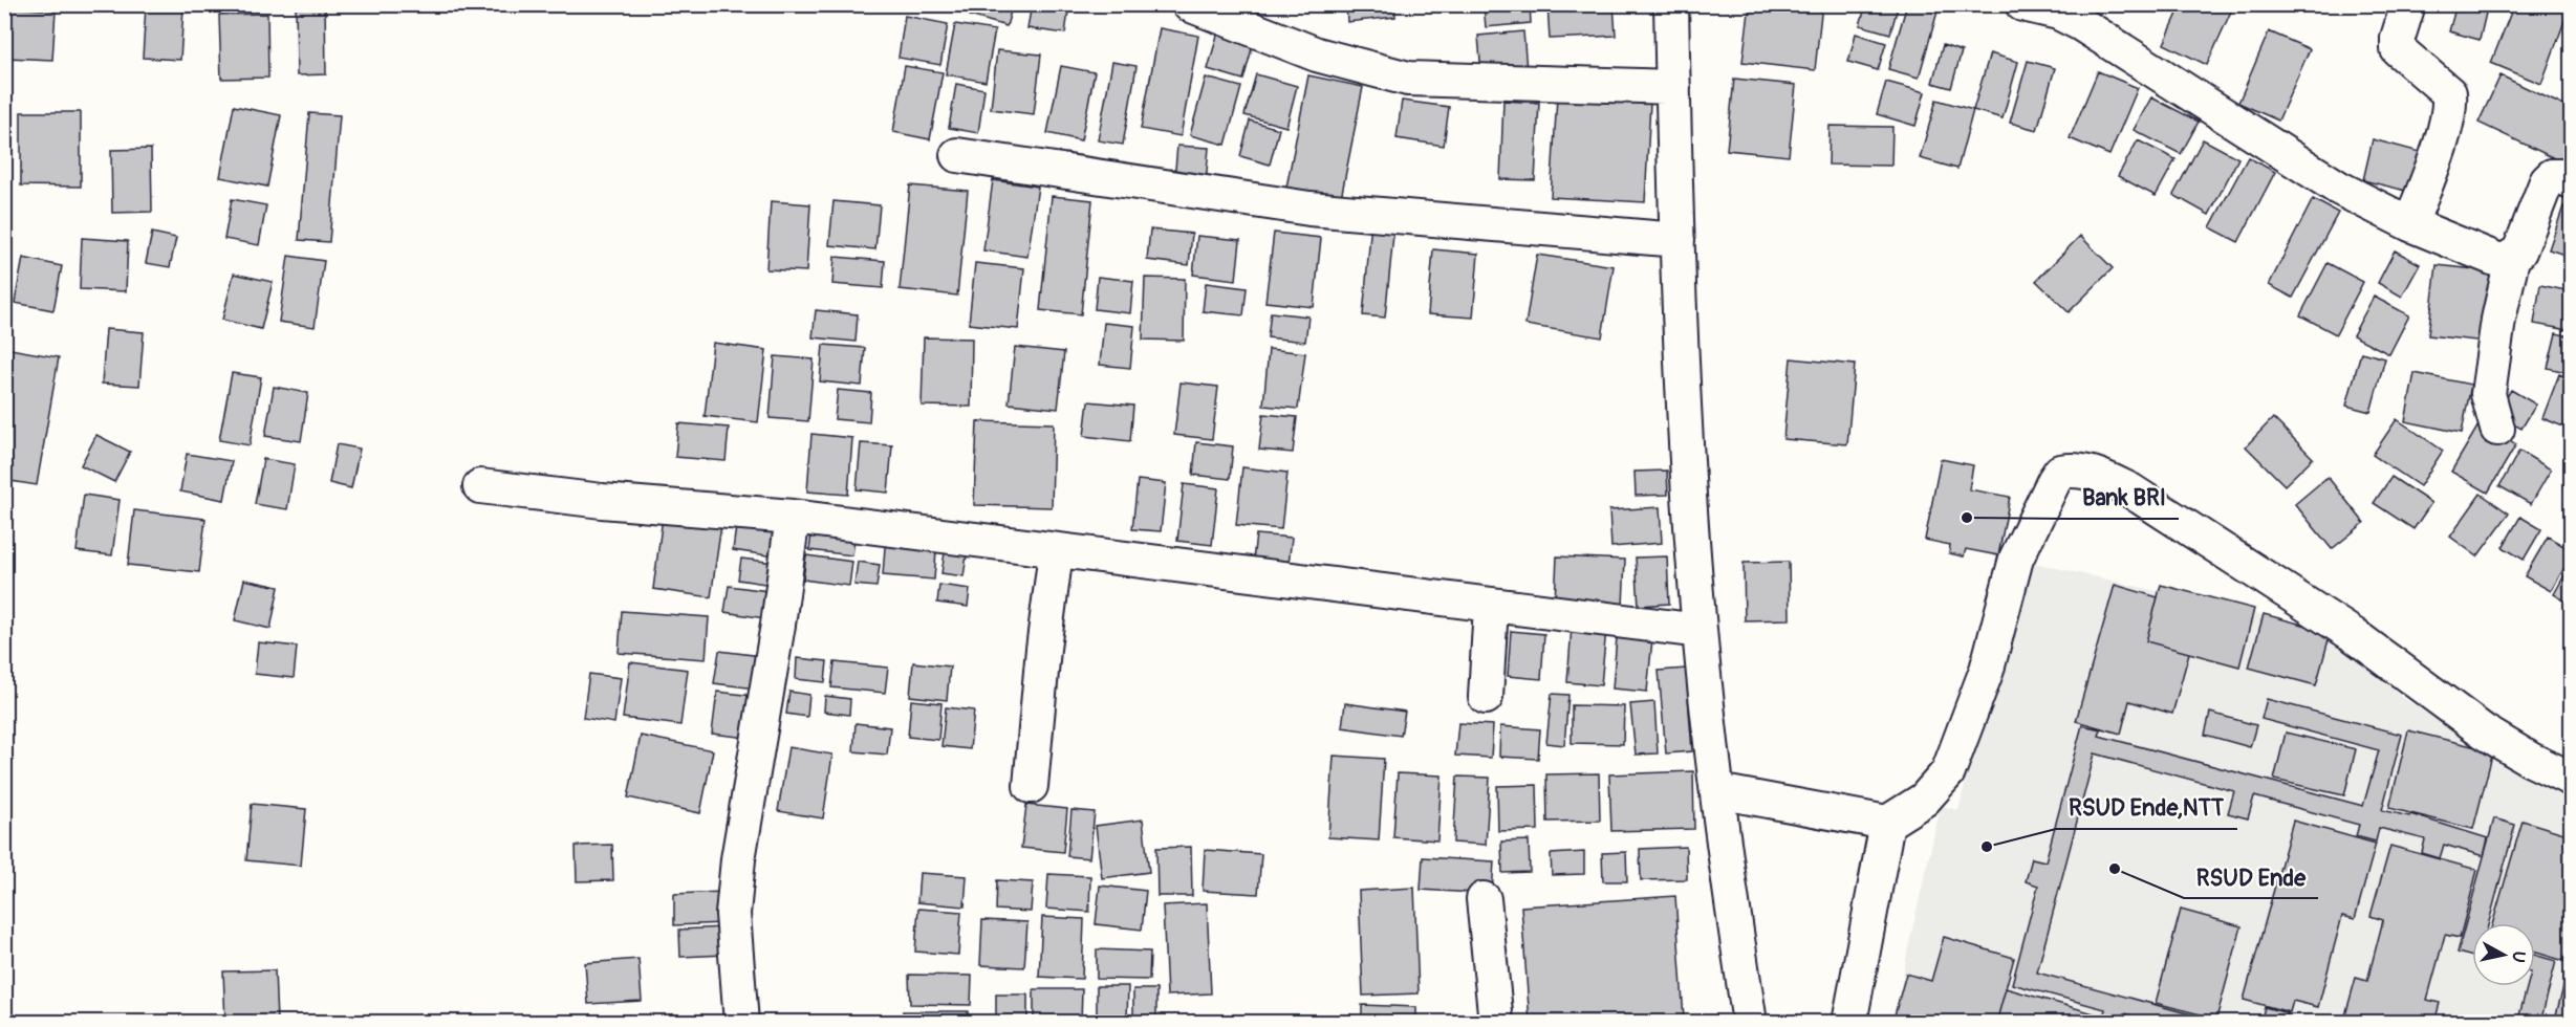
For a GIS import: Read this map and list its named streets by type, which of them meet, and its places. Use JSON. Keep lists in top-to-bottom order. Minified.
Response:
{"places":["Bank BRI","RSUD Ende,NTT","RSUD Ende"],"north":"right"}
